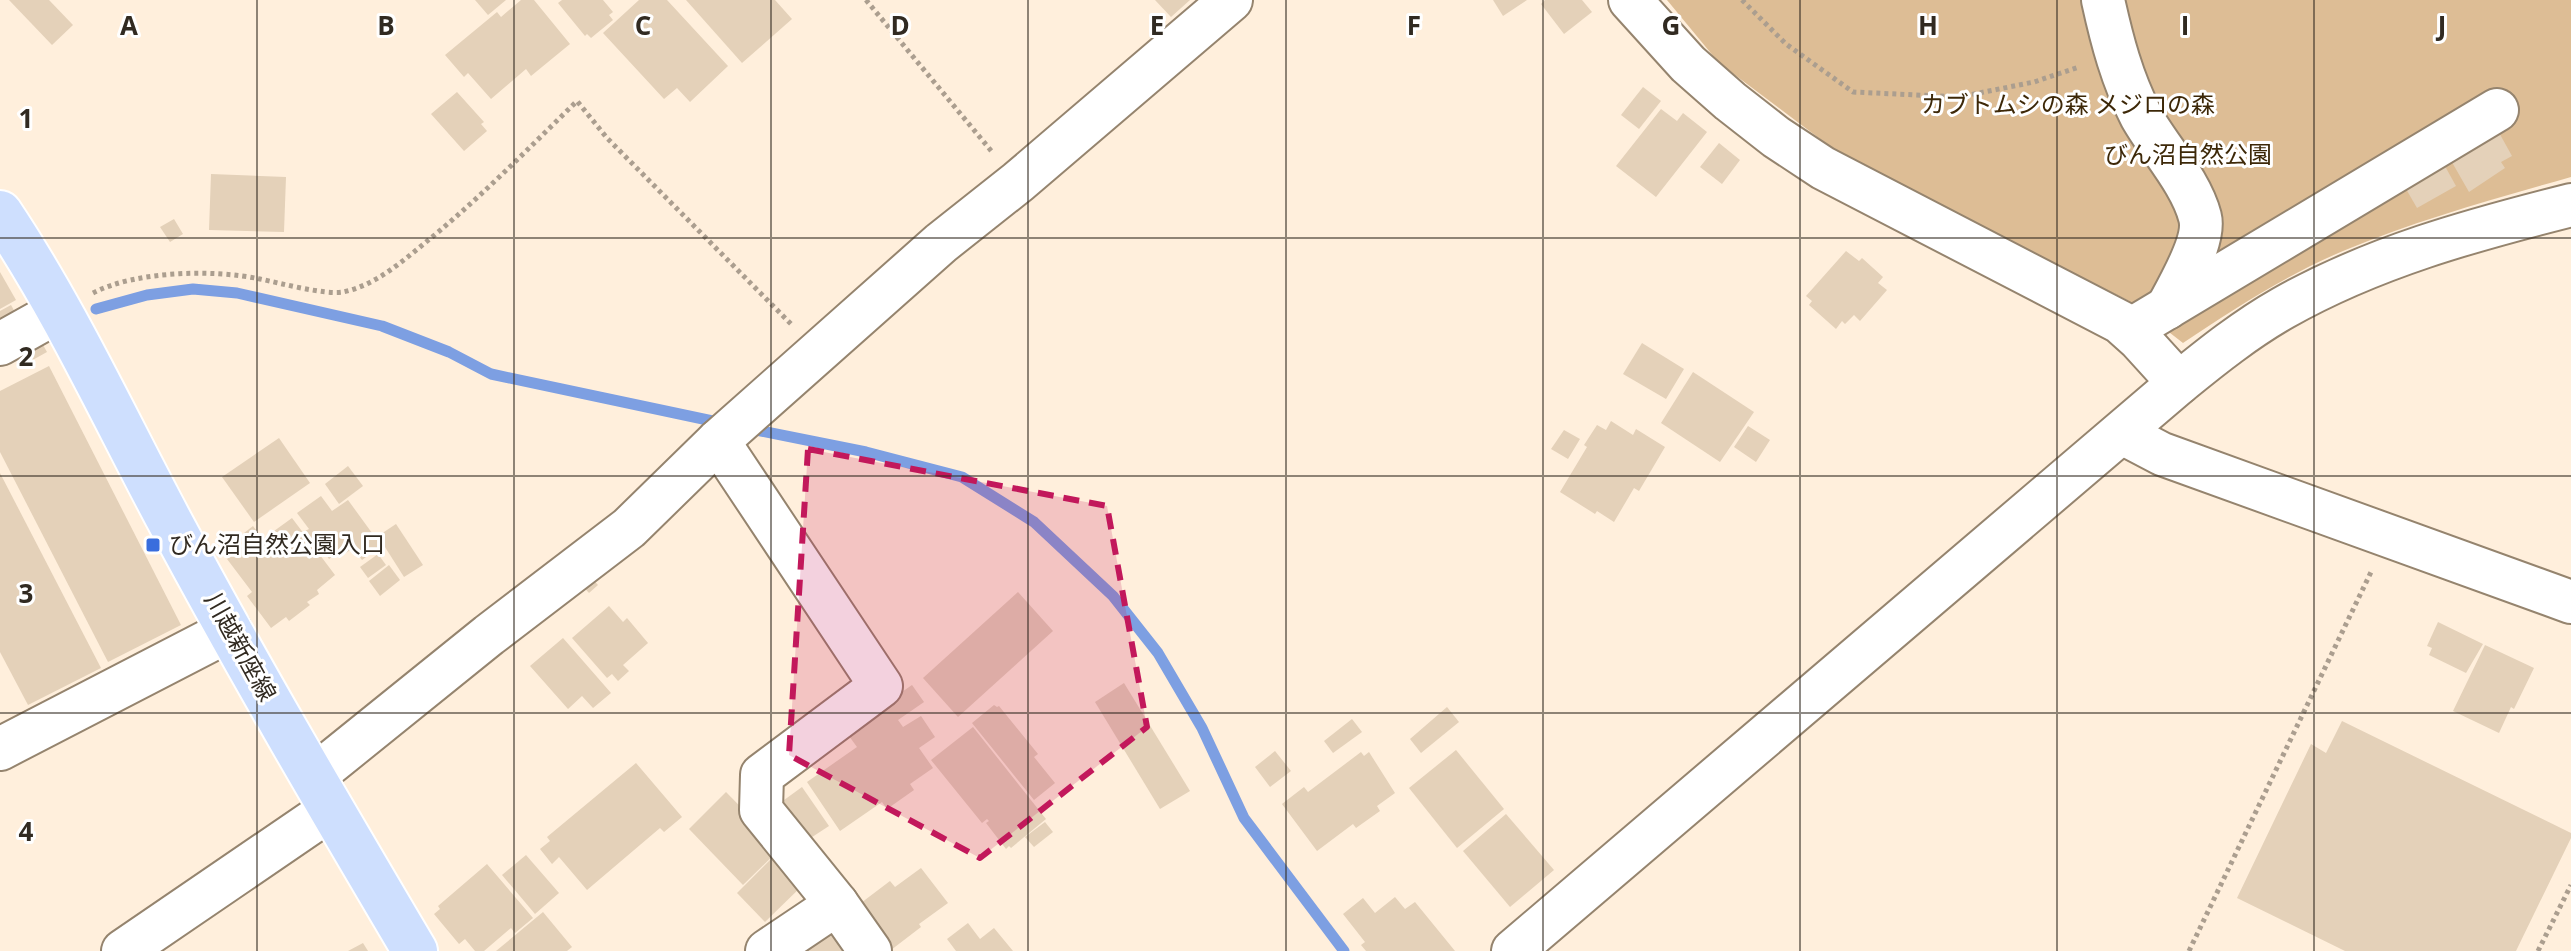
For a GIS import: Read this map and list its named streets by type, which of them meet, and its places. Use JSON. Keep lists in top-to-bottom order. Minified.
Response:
{"streets":{"main road":["川越新座線"]},"parks":["カブトムシの森 メジロの森","びん沼自然公園"],"places":{"transit":["びん沼自然公園入口"]},"grid":{"columns":["A","B","C","D","E","F","G","H","I","J"],"rows":["1","2","3","4"]}}
